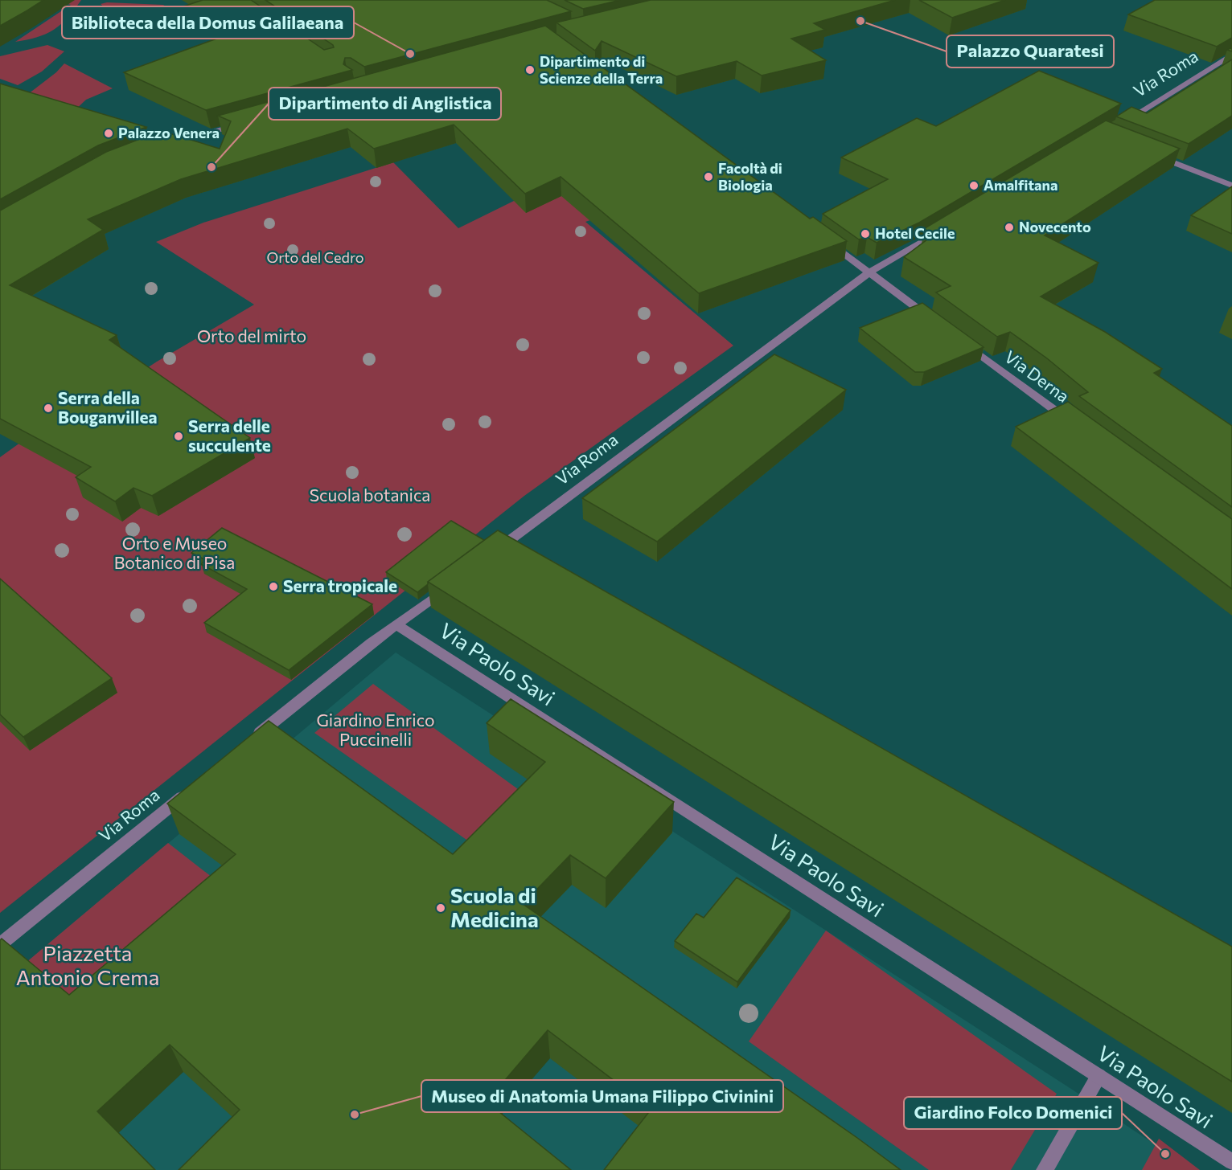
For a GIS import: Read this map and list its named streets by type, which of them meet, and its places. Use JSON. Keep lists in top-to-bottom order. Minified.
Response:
{"streets":{"street":["Via Roma","Via Derna","Via Paolo Savi"]},"parks":["Orto del Cedro","Orto del mirto","Scuola botanica","Orto e Museo Botanico di Pisa","Giardino Enrico Puccinelli","Piazzetta Antonio Crema"],"places":["Palazzo Quaratesi","Biblioteca della Domus Galilaeana","Dipartimento di Scienze della Terra","Palazzo Venera","Dipartimento di Anglistica","Facoltà di Biologia","Amalfitana","Novecento","Hotel Cecile","Serra della Bouganvillea","Serra delle succulente","Serra tropicale","Scuola di Medicina","Museo di Anatomia Umana Filippo Civinini","Giardino Folco Domenici"]}
